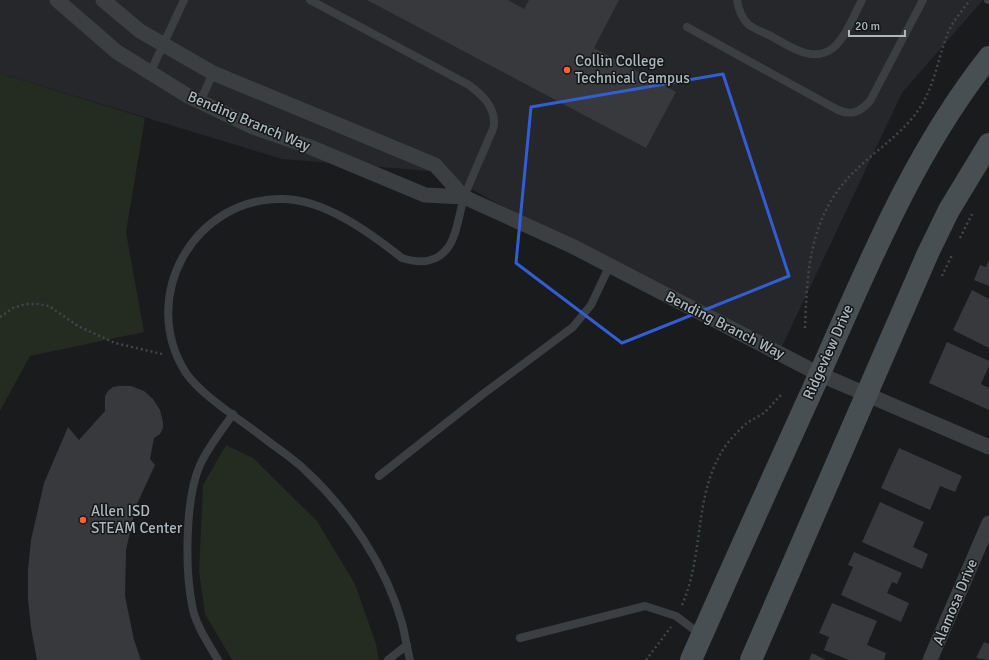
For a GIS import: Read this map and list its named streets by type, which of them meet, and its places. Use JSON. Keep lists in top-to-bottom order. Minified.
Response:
{"streets":{"main road":["Ridgeview Drive"],"street":["Bending Branch Way","Alamosa Drive"]},"crossings":[["Bending Branch Way","Ridgeview Drive"]],"places":["Collin College Technical Campus","Allen ISD STEAM Center"],"scale_bar":"20 m"}
